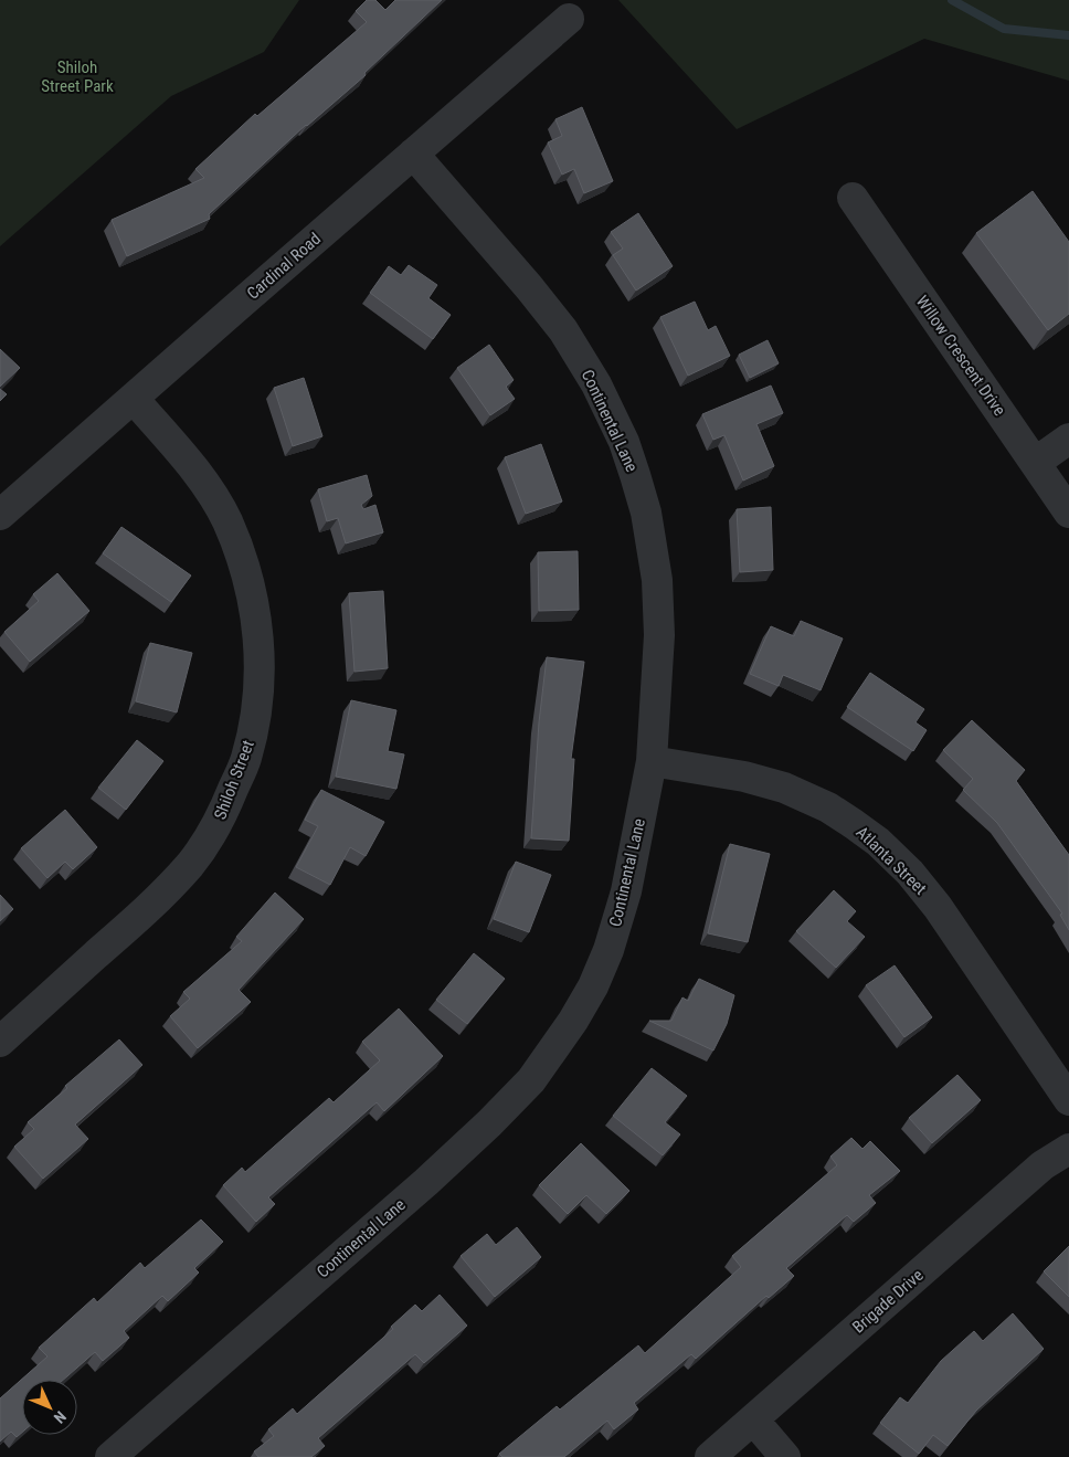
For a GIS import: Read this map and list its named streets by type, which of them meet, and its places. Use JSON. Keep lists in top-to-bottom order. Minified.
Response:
{"streets":{"street":["Cardinal Road","Willow Crescent Drive","Continental Lane","Shiloh Street","Atlanta Street","Brigade Drive"]},"crossings":[["Cardinal Road","Continental Lane"],["Cardinal Road","Shiloh Street"],["Continental Lane","Atlanta Street"]],"parks":["Shiloh Street Park"],"north":"bottom right"}
